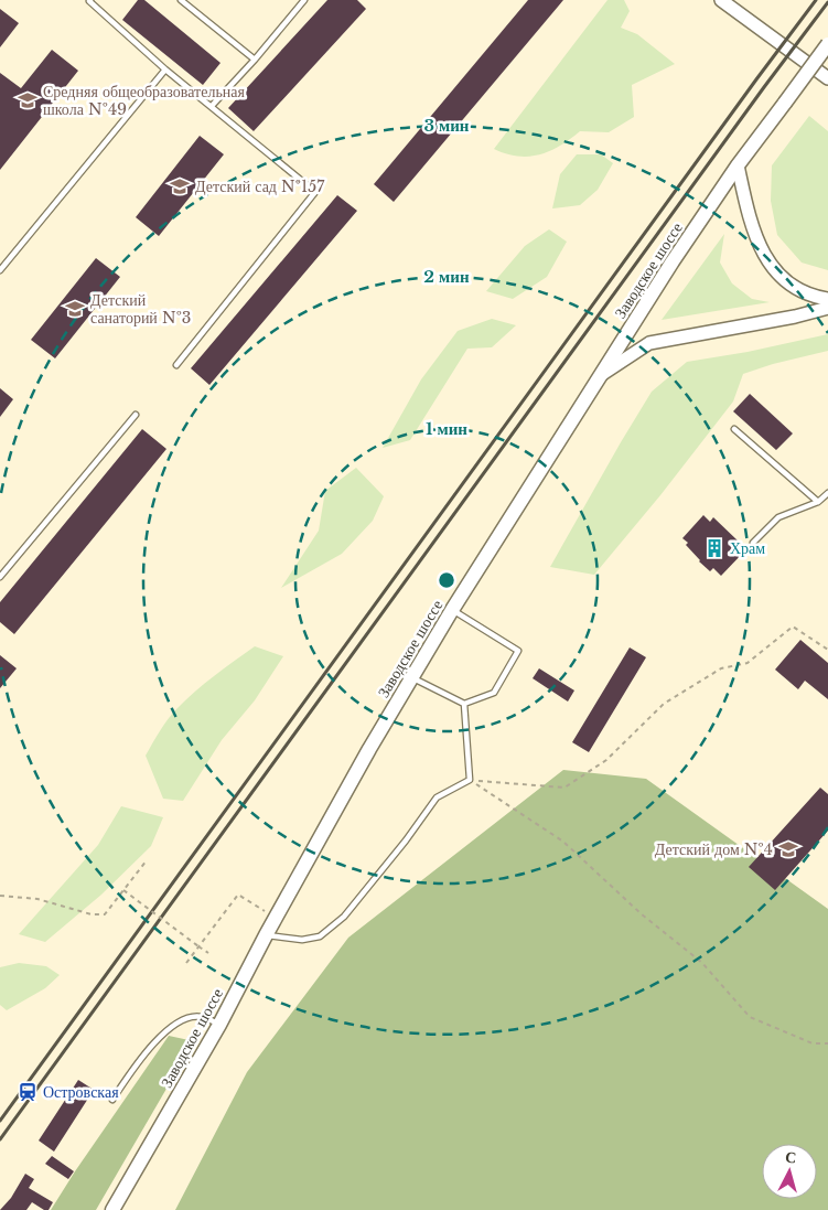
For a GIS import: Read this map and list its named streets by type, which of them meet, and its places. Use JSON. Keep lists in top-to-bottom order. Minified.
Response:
{"streets":{"main road":["Заводское шоссе"]},"places":{"school or university":["Средняя общеобразовательная школа №49","Детский сад №157","Детский санаторий №3","Детский дом №4"],"building":["Храм"],"station":["Островская"]},"north":"top","rings":["3 мин","2 мин","1 мин"]}
